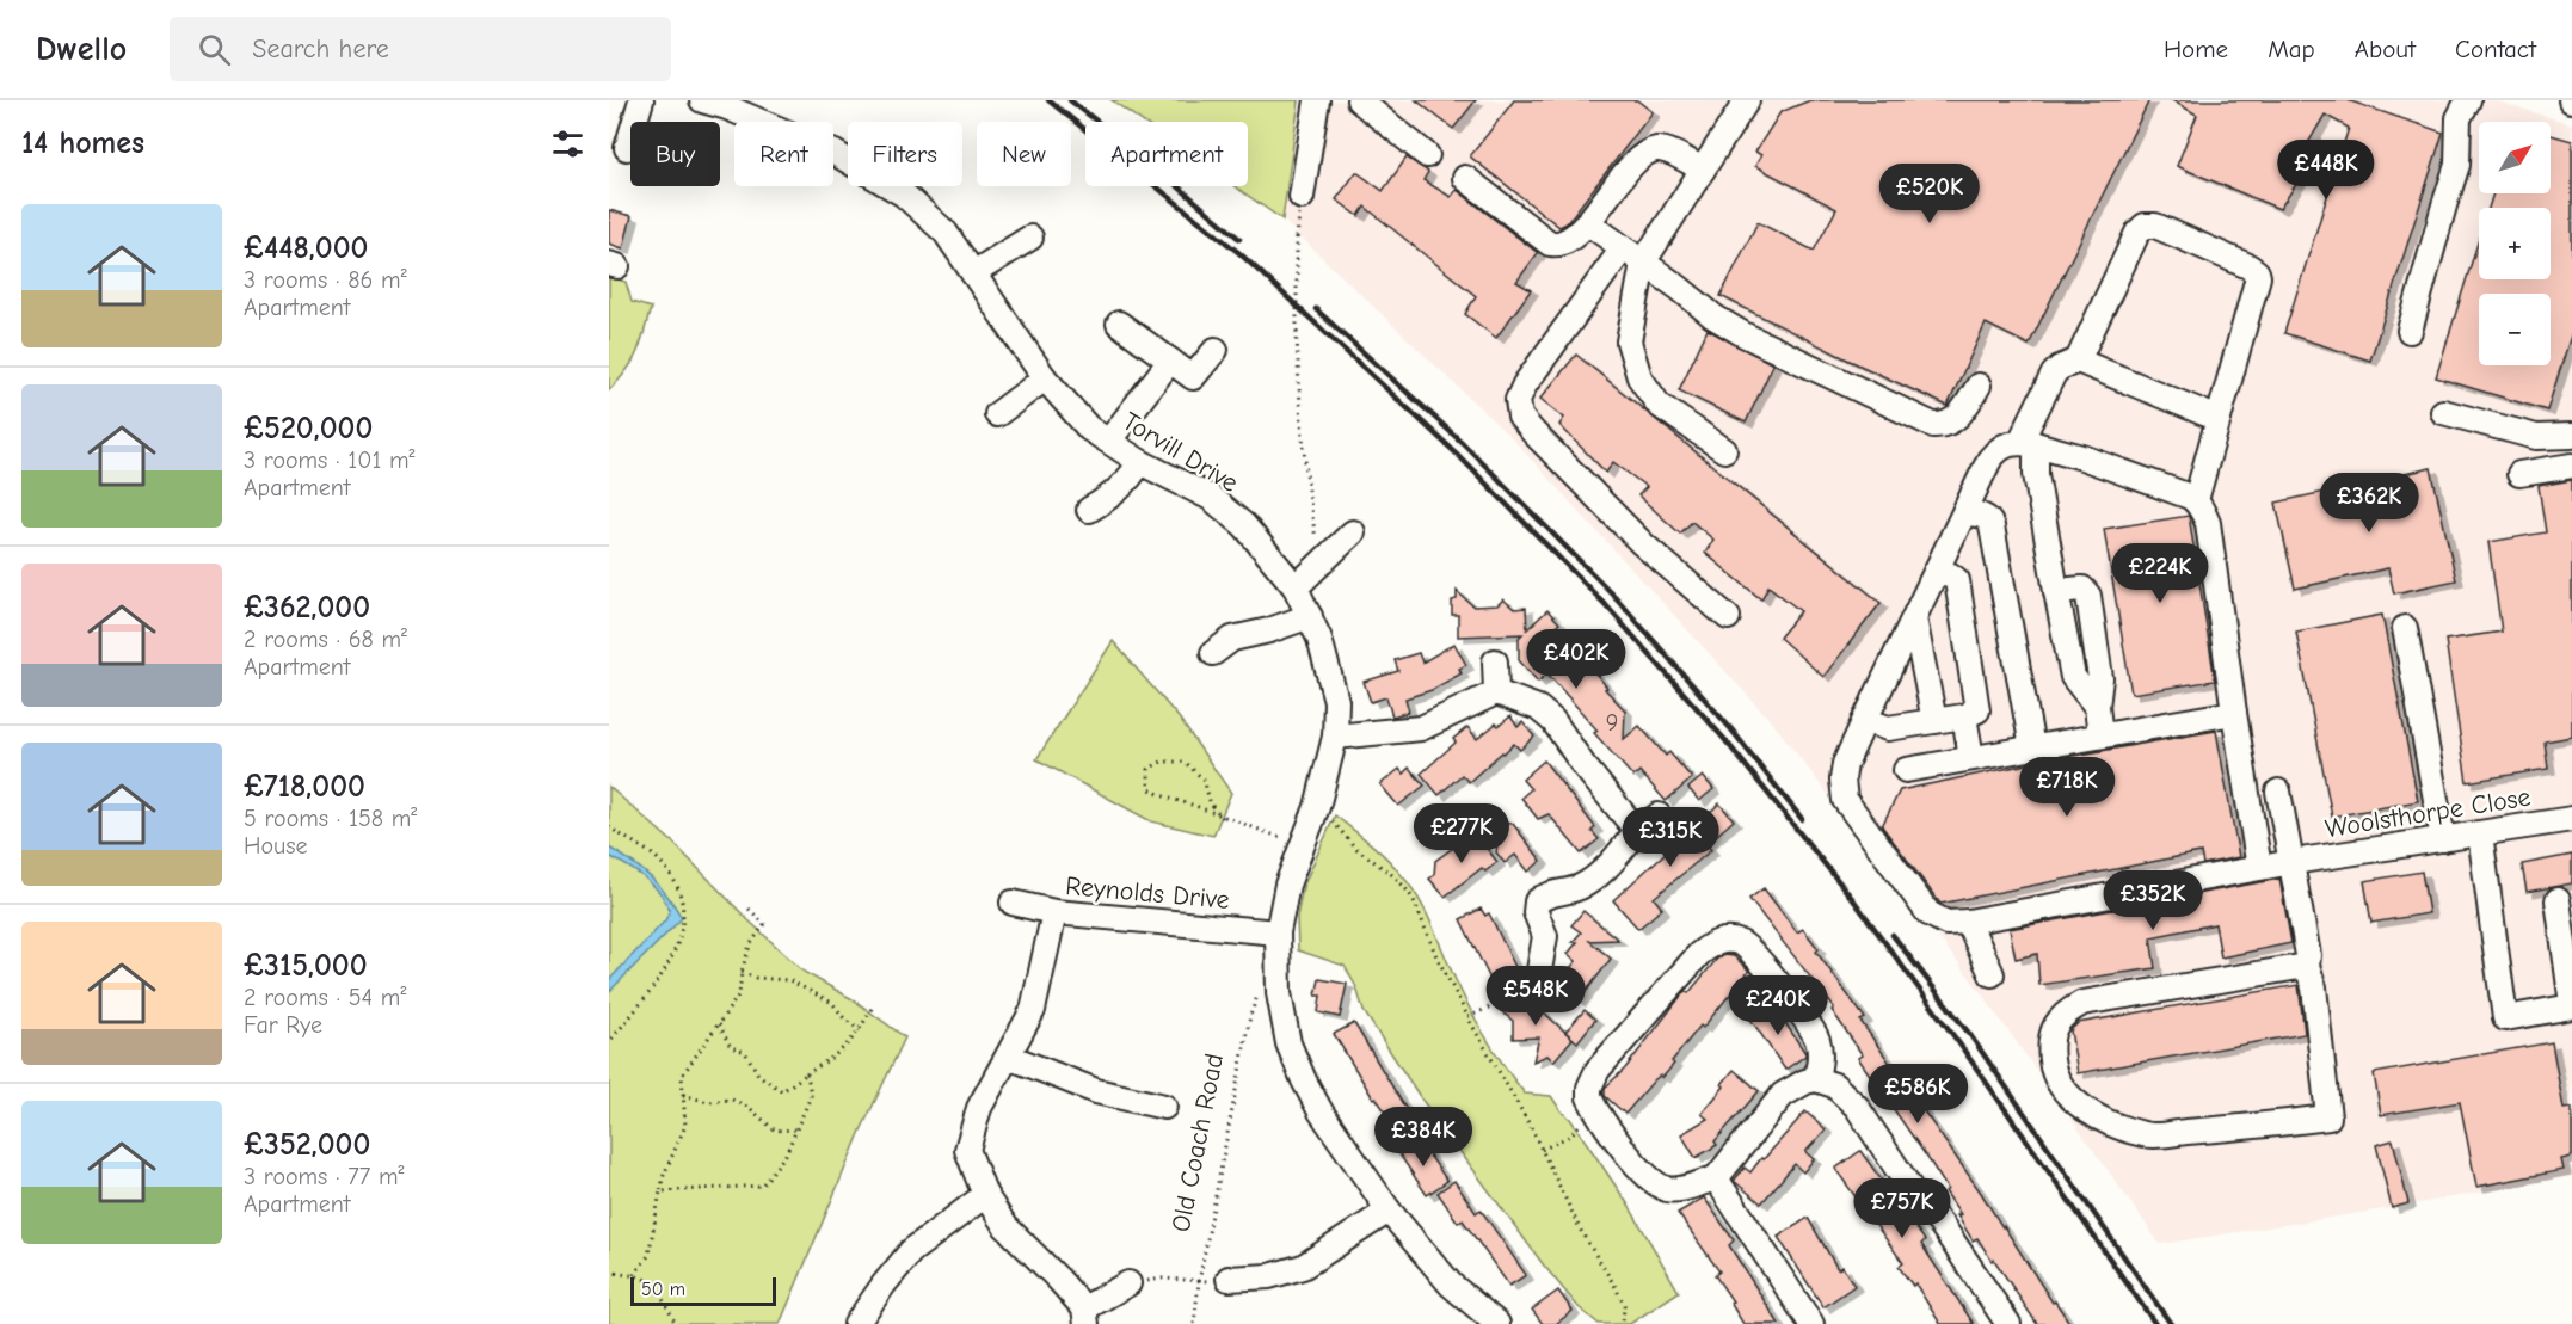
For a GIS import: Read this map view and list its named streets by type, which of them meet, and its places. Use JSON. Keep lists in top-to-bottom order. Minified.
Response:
{"streets":{"street":["Torvill Drive","Woolsthorpe Close","Reynolds Drive"],"path":["Old Coach Road"]},"crossings":[["Torvill Drive","Reynolds Drive"],["Torvill Drive","Old Coach Road"]],"house_numbers":["9"],"scale_bar":"50 m","north":"top right","page":{"header":"Dwello","search":"Search here","nav":["Home","Map","About","Contact"],"heading":"14 homes","map_buttons":["+","−"],"chip":["Buy","Rent","Filters","New","Apartment"],"price":["£448K","£520K","£362K","£224K","£402K","£718K","£277K","£315K","£352K","£548K","£240K","£586K","£384K","£757K"],"list":[{"name":"£448,000","note":"3 rooms · 86 m² · Apartment"},{"name":"£520,000","note":"3 rooms · 101 m² · Apartment"},{"name":"£362,000","note":"2 rooms · 68 m² · Apartment"},{"name":"£718,000","note":"5 rooms · 158 m² · House"},{"name":"£315,000","note":"2 rooms · 54 m² · Far Rye"},{"name":"£352,000","note":"3 rooms · 77 m² · Apartment"}],"scale":"50 m"}}
